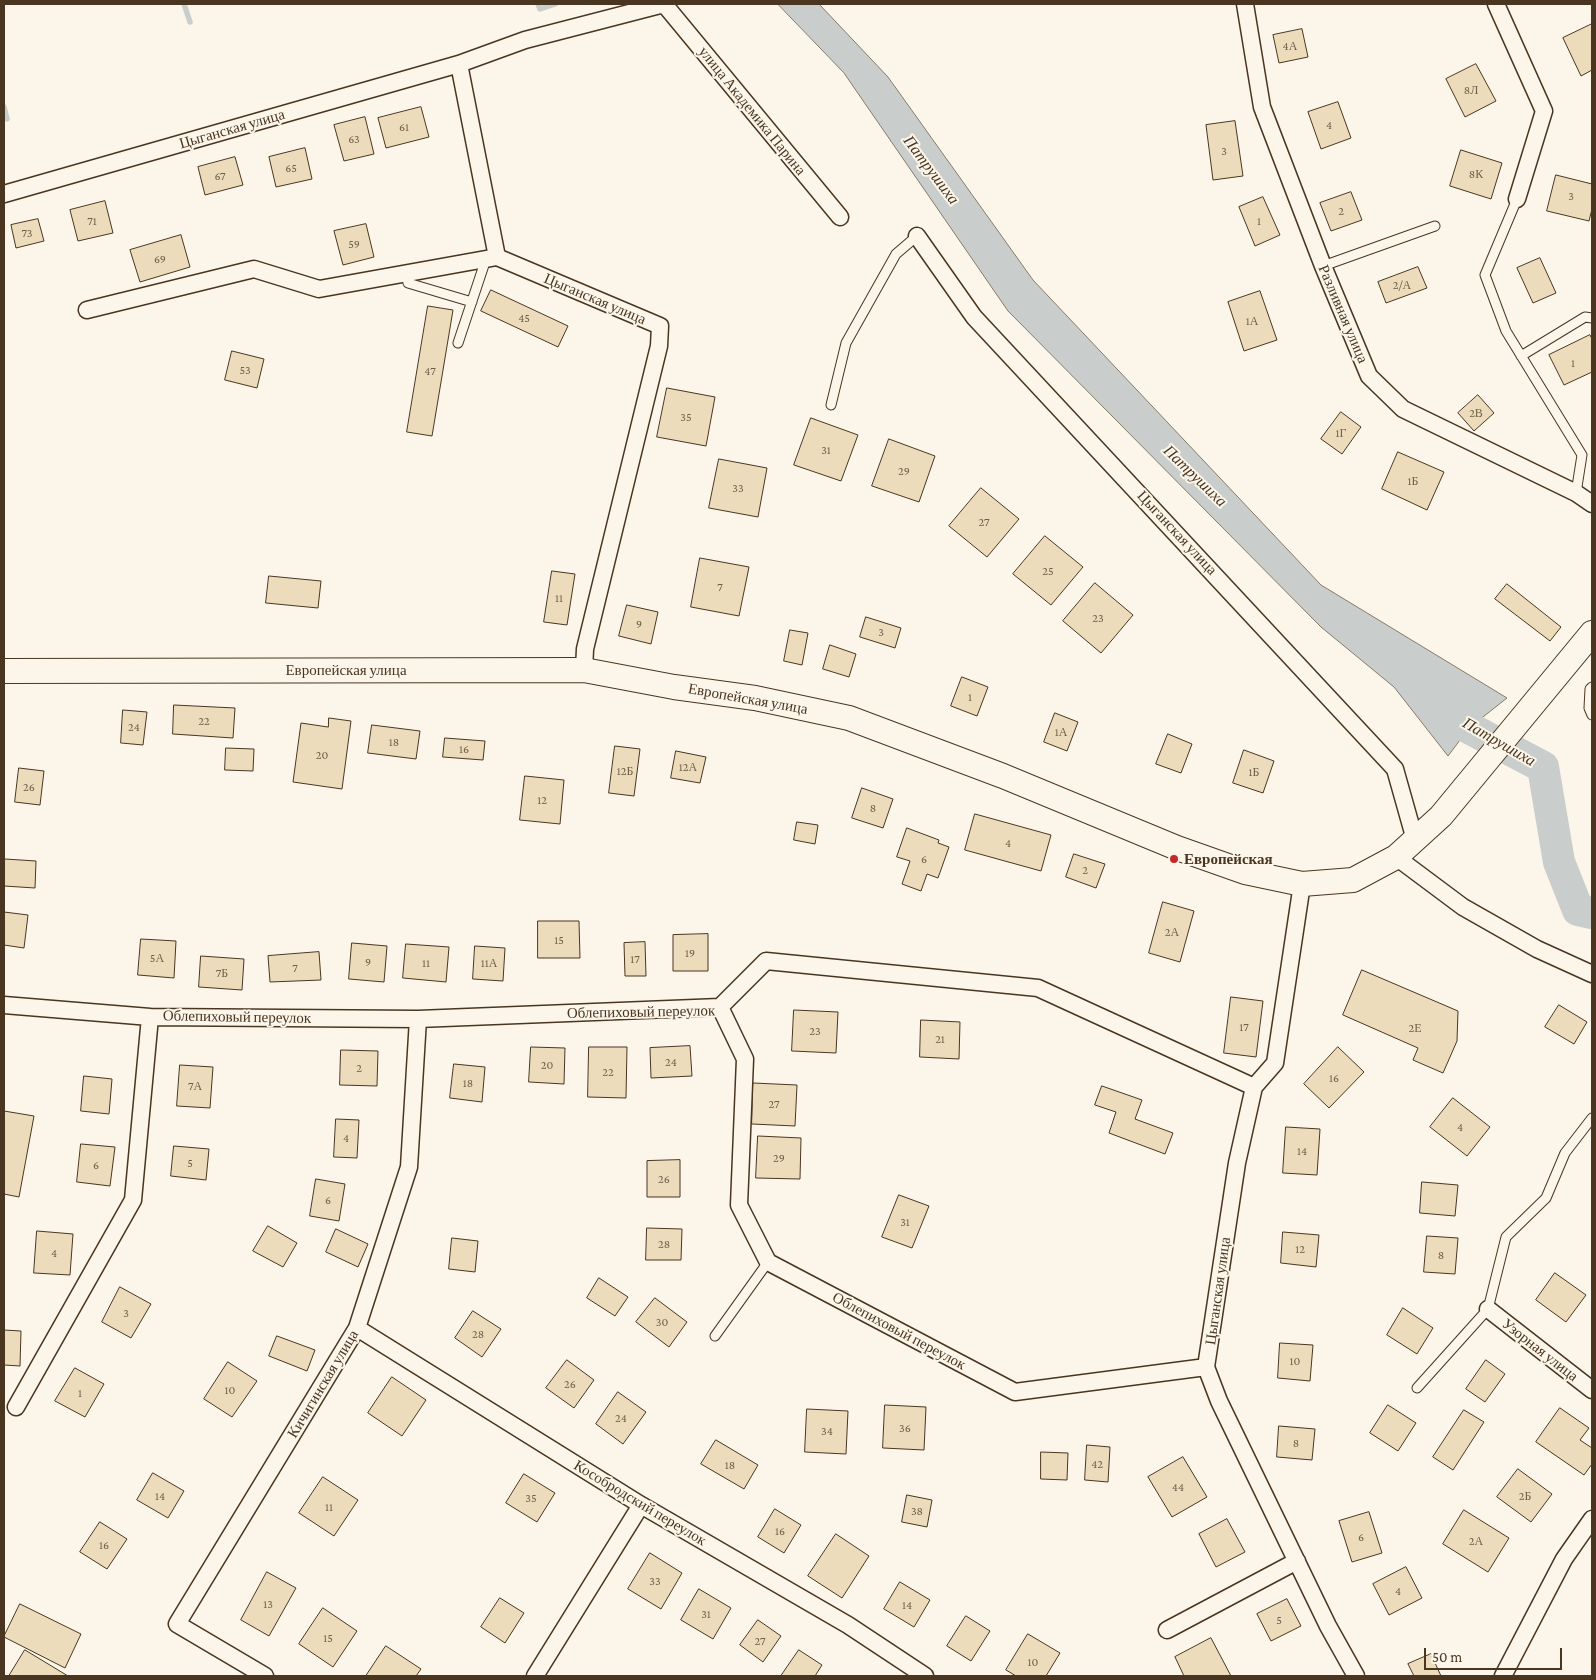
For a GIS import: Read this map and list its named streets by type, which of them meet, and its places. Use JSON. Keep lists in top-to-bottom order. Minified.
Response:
{"streets":{"street":["улица Академика Парина","Цыганская улица","Разливная улица","Европейская улица","Облепиховый переулок","Узорная улица","Кичигинская улица","Кособродский переулок"]},"crossings":[["улица Академика Парина","Цыганская улица"],["Цыганская улица","Европейская улица"],["Цыганская улица","Облепиховый переулок"],["Облепиховый переулок","Кичигинская улица"],["Кичигинская улица","Кособродский переулок"]],"water":["Патрушиха"],"places":["Европейская"],"house_numbers":["4А","8Л","4","61","63","3","65","8К","67","3","2","71","1","73","59","69","2/А","45","1А","1","53","47","2В","35","1Г","31","29","1Б","33","27","25","7","11","23","9","3","1","22","24","1А","18","16","20","12А","12Б","1Б","26","12","8","4","6","2","2А","15","19","5А","17","9","11","11А","7","7Б","17","2Е","23","21","24","20","2","22","16","18","7А","27","4","4","14","29","5","6","26","6","31","28","12","4","8","3","30","28","10","26","10","1","24","36","34","8","42","18","44","14","2Б","35","11","38","16","6","2А","16","33","4","13","14","31","5","15","27","10"],"scale_bar":"50 m"}
